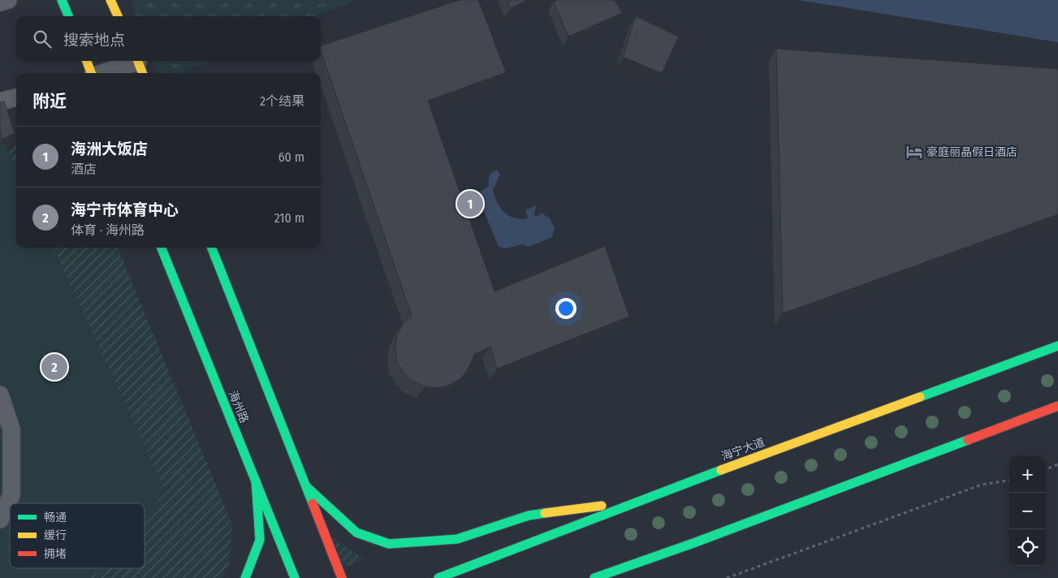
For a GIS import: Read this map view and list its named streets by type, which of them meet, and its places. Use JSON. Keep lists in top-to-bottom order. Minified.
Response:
{"streets":{"main road":["海州路","海宁大道"]},"places":{"hotel":["豪庭丽晶假日酒店"]},"legend":["畅通","缓行","拥堵"],"page":{"search":"搜索地点","heading":["附近","2个结果"],"list":[{"mark":"1","name":"海洲大饭店","note":"酒店","value":"60 m"},{"mark":"2","name":"海宁市体育中心","note":"体育 · 海州路","value":"210 m"}],"pins":["1","2"],"map_buttons":["+","−"]}}
